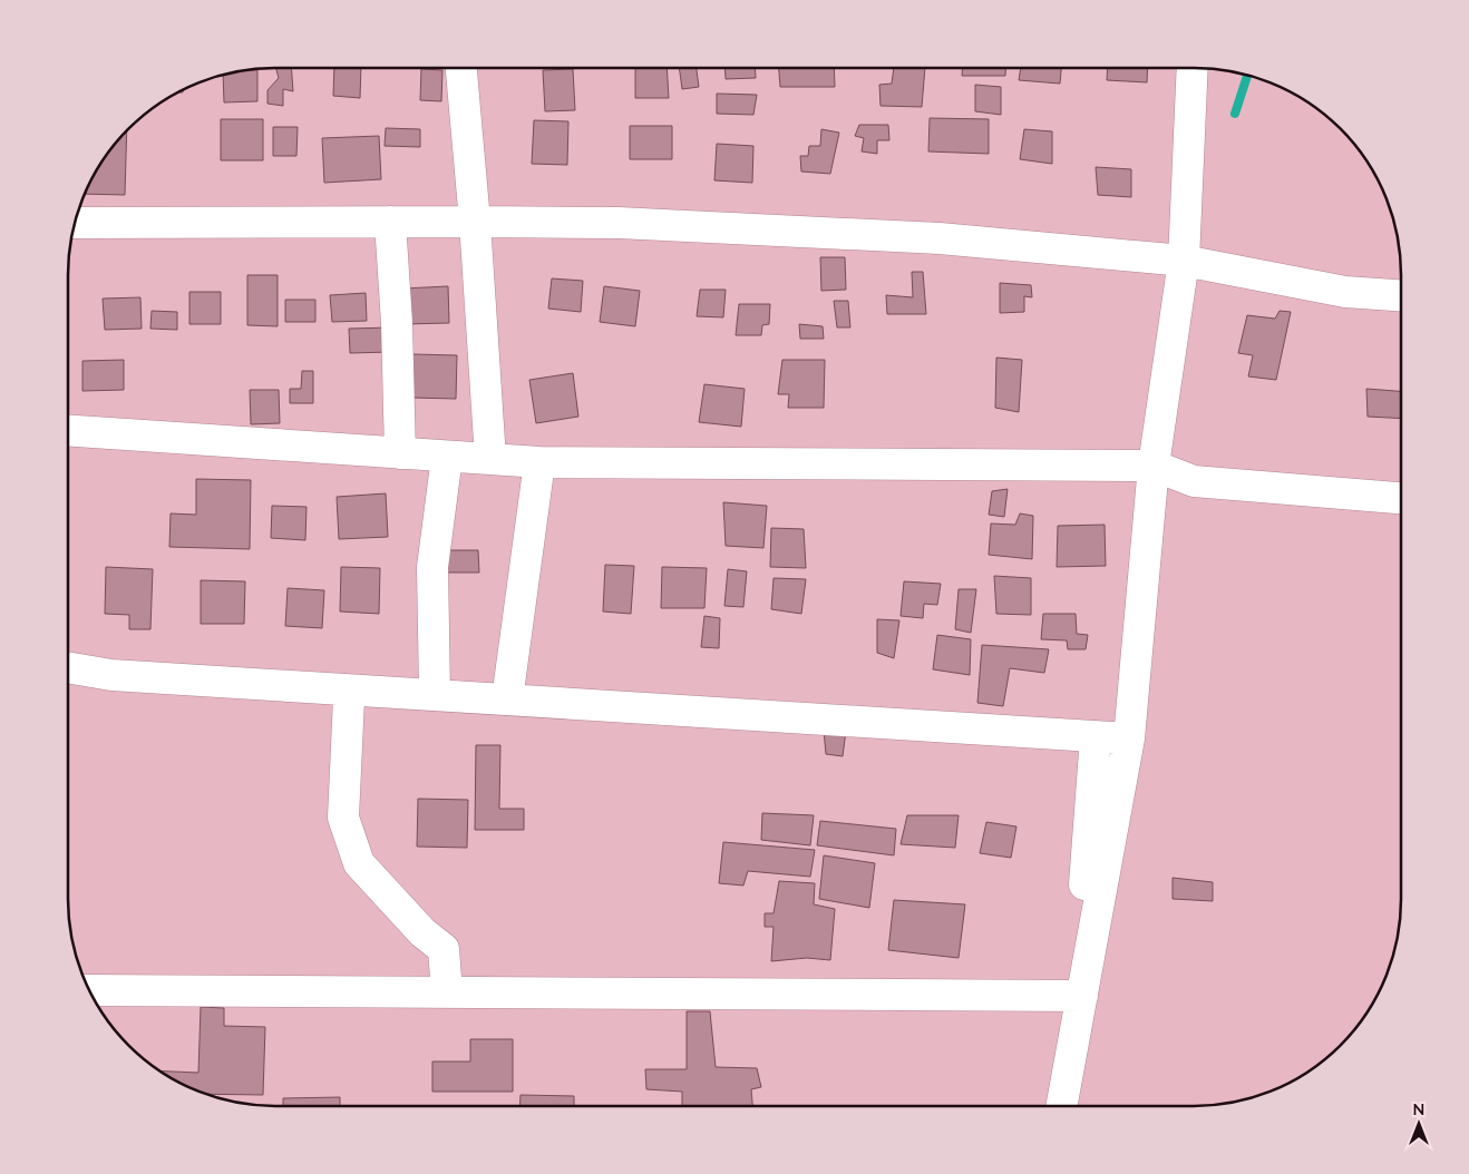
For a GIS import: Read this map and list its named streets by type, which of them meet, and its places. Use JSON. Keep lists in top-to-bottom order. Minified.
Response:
{"north":"top"}
